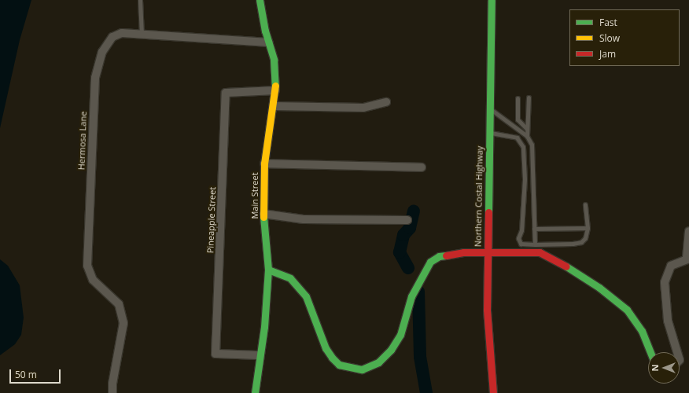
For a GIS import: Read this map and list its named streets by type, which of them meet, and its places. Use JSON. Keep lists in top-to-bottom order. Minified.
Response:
{"streets":{"street":["Hermosa Lane","Main Street","Northern Costal Highway","Pineapple Street"]},"crossings":[["Hermosa Lane","Main Street"],["Main Street","Pineapple Street"]],"legend":["Fast","Slow","Jam"],"scale_bar":"50 m","north":"left"}
